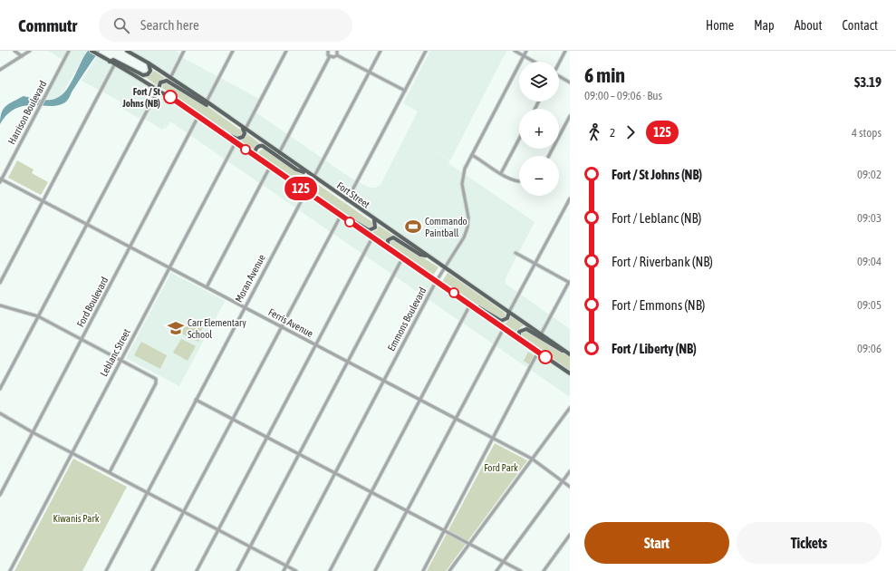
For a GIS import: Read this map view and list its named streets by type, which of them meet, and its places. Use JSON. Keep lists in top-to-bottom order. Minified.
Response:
{"streets":{"main road":["Fort Street"],"street":["Harrison Boulevard","Moran Avenue","Ford Boulevard","Emmons Boulevard","Ferris Avenue","Leblanc Street"]},"crossings":[["Harrison Boulevard","Ferris Avenue"],["Fort Street","Moran Avenue"],["Moran Avenue","Ferris Avenue"],["Ford Boulevard","Ferris Avenue"],["Emmons Boulevard","Ferris Avenue"],["Ferris Avenue","Leblanc Street"]],"parks":["Ford Park","Kiwanis Park"],"places":{"other":["Fort / St Johns (NB)"],"sports":["Commando Paintball"],"school or university":["Carr Elementary School"]},"lines":["bus line 125"],"page":{"header":"Commutr","search":"Search here","nav":["Home","Map","About","Contact"],"on_map":"125","heading":["6 min","09:00 – 09:06 · Bus","$3.19"],"map_buttons":["+","−"],"legs":["2","125","4 stops"],"list":[{"name":"Fort / St Johns (NB)","value":"09:02"},{"name":"Fort / Leblanc (NB)","value":"09:03"},{"name":"Fort / Riverbank (NB)","value":"09:04"},{"name":"Fort / Emmons (NB)","value":"09:05"},{"name":"Fort / Liberty (NB)","value":"09:06"}],"buttons":["Start","Tickets"]}}
